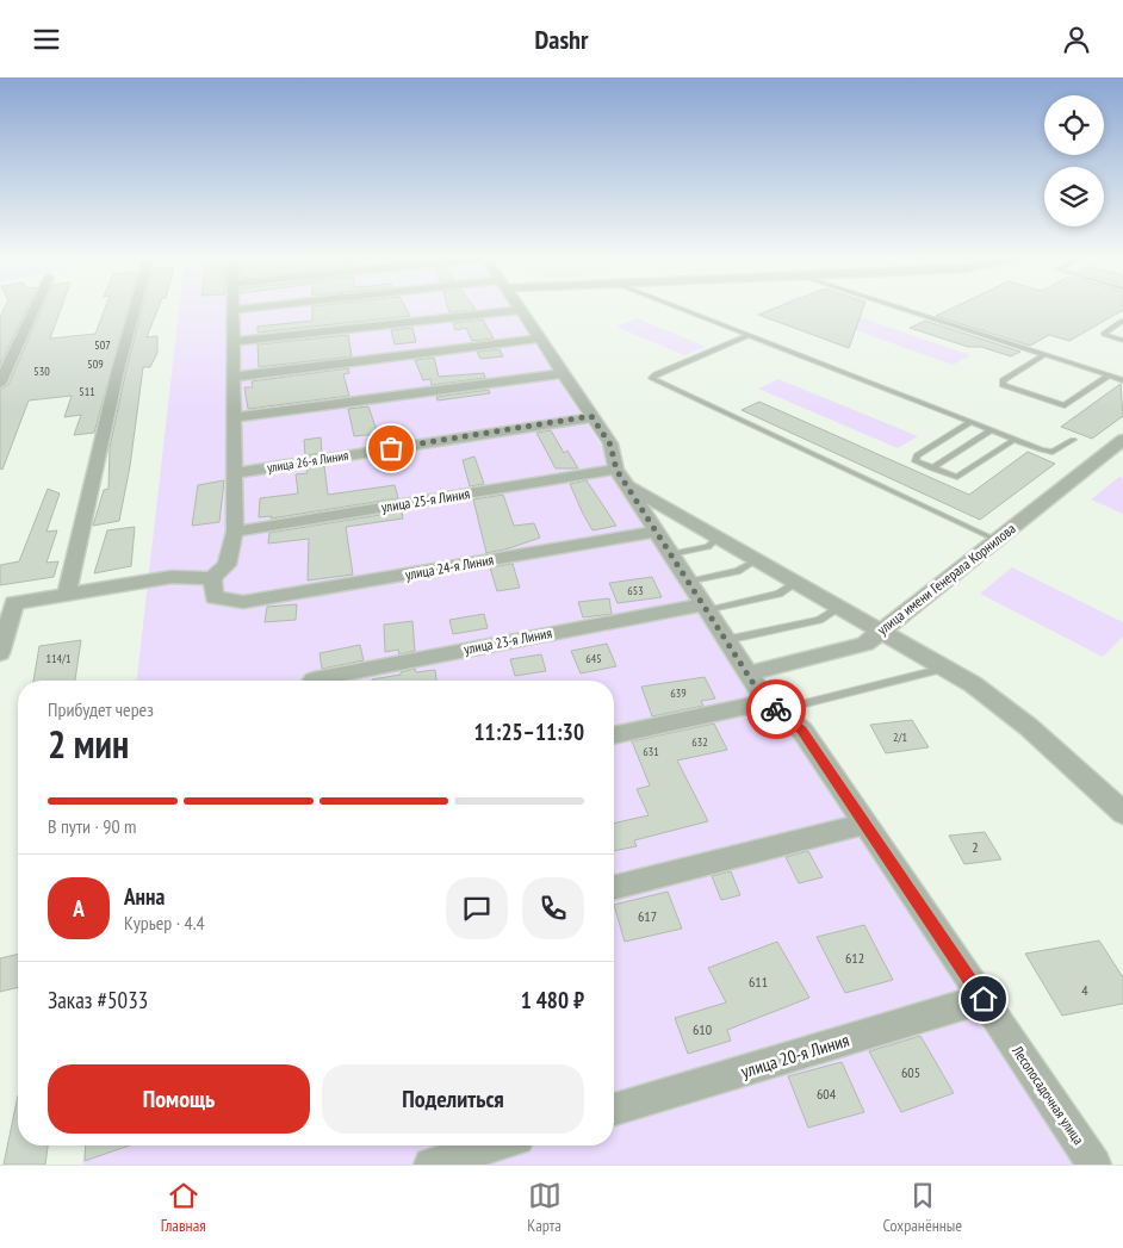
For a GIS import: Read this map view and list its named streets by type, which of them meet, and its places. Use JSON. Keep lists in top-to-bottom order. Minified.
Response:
{"streets":{"street":["улица 26-я Линия","улица 25-я Линия","улица 24-я Линия","улица имени Генерала Корнилова","улица 23-я Линия","улица 20-я Линия","Лесопосадочная улица"]},"crossings":[["улица 26-я Линия","Лесопосадочная улица"],["улица 25-я Линия","Лесопосадочная улица"],["улица 24-я Линия","Лесопосадочная улица"],["улица имени Генерала Корнилова","Лесопосадочная улица"],["улица 23-я Линия","Лесопосадочная улица"],["улица 20-я Линия","Лесопосадочная улица"]],"house_numbers":["507","509","530","511","653","114/1","645","639","2/1","632","631","2","617","612","611","4","610","605","604"],"page":{"header":"Dashr","heading":["2 мин","Прибудет через","11:25–11:30"],"panel":["Анна","Курьер · 4.4","Заказ #5033","1 480 ₽"],"bar":"В пути · 90 m","round":"А","buttons":["Помощь","Поделиться"],"tabs":["Главная","Карта","Сохранённые"]}}
